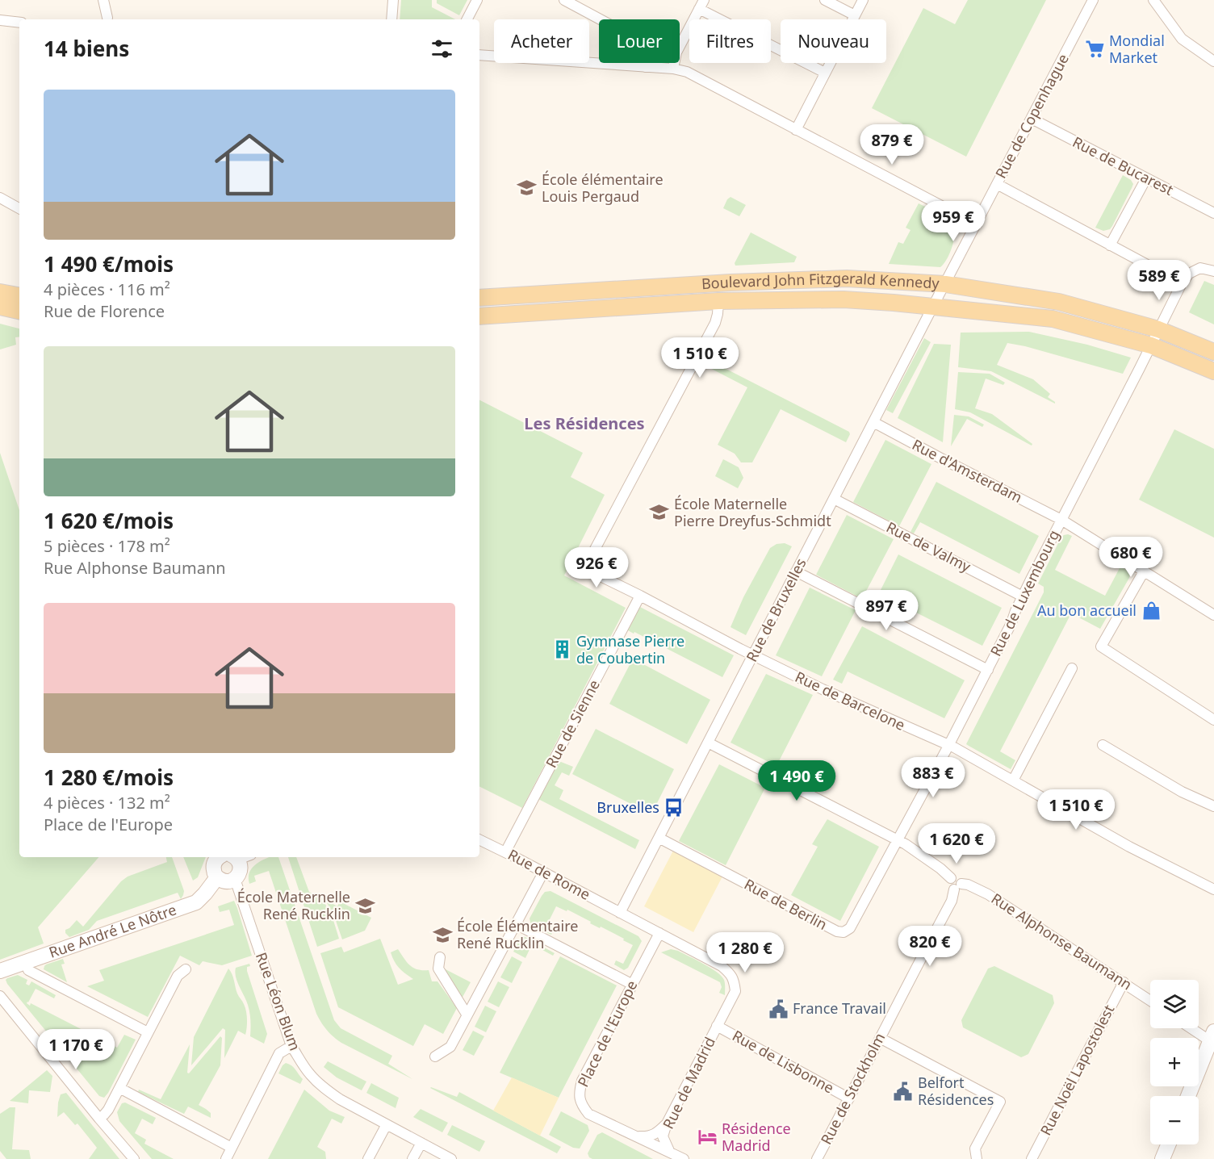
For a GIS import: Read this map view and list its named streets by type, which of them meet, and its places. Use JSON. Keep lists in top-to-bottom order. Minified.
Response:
{"streets":{"main road":["Boulevard John Fitzgerald Kennedy"],"street":["Rue de Copenhague","Rue de Bucarest","Rue d'Amsterdam","Rue de Valmy","Rue de Luxembourg","Rue de Bruxelles","Rue de Barcelone","Rue de Sienne","Rue de Rome","Rue de Berlin","Rue André Le Nôtre","Rue Alphonse Baumann","Rue Léon Blum","Place de l'Europe","Rue de Lisbonne","Rue Noël Lapostolest","Rue de Madrid","Rue de Stockholm"]},"crossings":[["Rue de Copenhague","Rue de Bucarest"],["Rue de Copenhague","Boulevard John Fitzgerald Kennedy"],["Rue de Copenhague","Rue de Bruxelles"],["Boulevard John Fitzgerald Kennedy","Rue de Luxembourg"],["Boulevard John Fitzgerald Kennedy","Rue de Bruxelles"],["Boulevard John Fitzgerald Kennedy","Rue de Barcelone"],["Rue d'Amsterdam","Rue de Luxembourg"],["Rue d'Amsterdam","Rue de Bruxelles"],["Rue de Valmy","Rue de Luxembourg"],["Rue de Valmy","Rue de Bruxelles"],["Rue de Luxembourg","Rue de Barcelone"],["Rue de Luxembourg","Rue de Berlin"],["Rue de Luxembourg","Rue Alphonse Baumann"],["Rue de Bruxelles","Rue de Barcelone"],["Rue de Bruxelles","Rue de Rome"],["Rue de Bruxelles","Rue de Berlin"],["Rue de Barcelone","Rue de Sienne"],["Rue de Sienne","Rue de Rome"],["Rue de Berlin","Rue Alphonse Baumann"],["Rue Alphonse Baumann","Rue Noël Lapostolest"],["Rue Alphonse Baumann","Rue de Stockholm"],["Place de l'Europe","Rue de Madrid"],["Rue de Lisbonne","Rue de Madrid"],["Rue de Lisbonne","Rue de Stockholm"]],"districts":["Les Résidences"],"places":{"supermarket":["Mondial Market"],"school or university":["École élémentaire Louis Pergaud","École Maternelle Pierre Dreyfus-Schmidt","École Maternelle René Rucklin","École Élémentaire René Rucklin"],"shop":["Au bon accueil"],"building":["Gymnase Pierre de Coubertin"],"bus stop":["Bruxelles"],"public building":["France Travail","Belfort Résidences"],"hotel":["Résidence Madrid"]},"page":{"chip":["Acheter","Louer","Filtres","Nouveau"],"heading":"14 biens","list":[{"name":"1 490 €/mois","note":"4 pièces · 116 m² · Rue de Florence"},{"name":"1 620 €/mois","note":"5 pièces · 178 m² · Rue Alphonse Baumann"},{"name":"1 280 €/mois","note":"4 pièces · 132 m² · Place de l'Europe"}],"price":["879 €","959 €","589 €","1 510 €","680 €","926 €","897 €","883 €","1 490 €","1 510 €","1 620 €","820 €","1 280 €","1 170 €"],"map_buttons":["+","−"]}}
